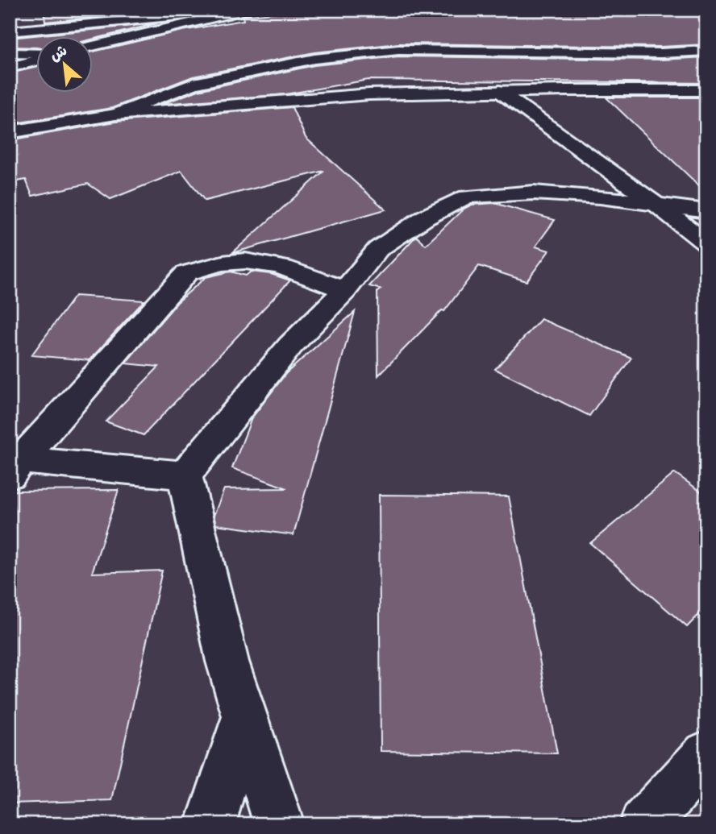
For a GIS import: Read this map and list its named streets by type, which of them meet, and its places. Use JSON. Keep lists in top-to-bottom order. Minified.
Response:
{"north":"top left"}
